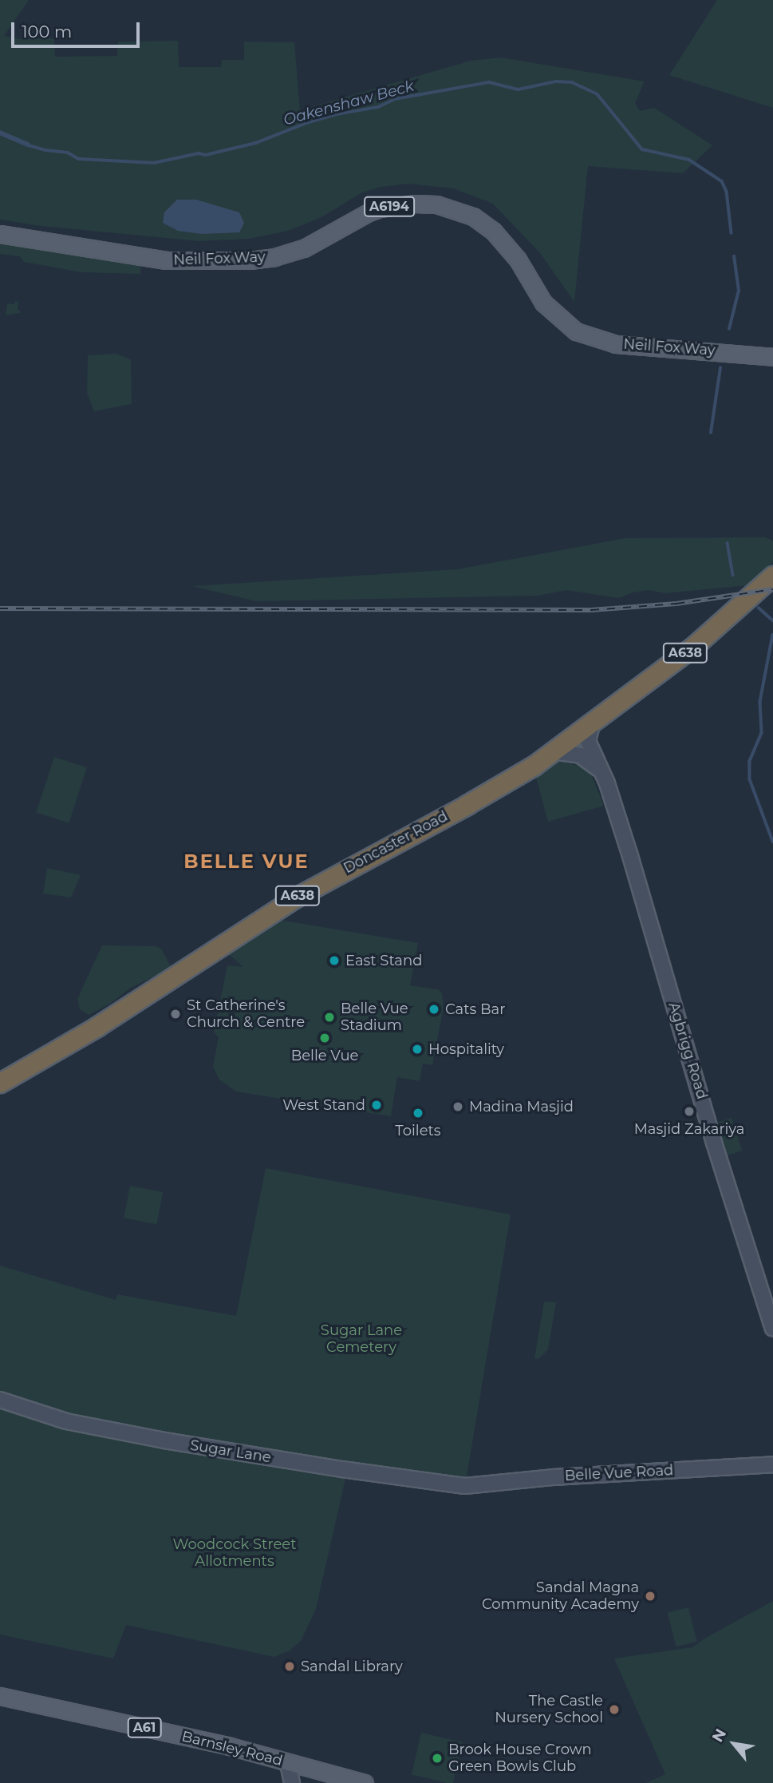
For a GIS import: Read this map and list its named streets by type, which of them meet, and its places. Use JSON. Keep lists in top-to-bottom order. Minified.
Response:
{"streets":{"highway":["A638","Doncaster Road"],"main road":["A6194","Neil Fox Way","A61","Barnsley Road"],"street":["Agbrigg Road","Sugar Lane","Belle Vue Road"]},"crossings":[["Doncaster Road","Agbrigg Road"],["Sugar Lane","Belle Vue Road"]],"districts":["BELLE VUE"],"water":["Oakenshaw Beck"],"parks":["Sugar Lane Cemetery","Woodcock Street Allotments"],"places":["East Stand","Cats Bar","St Catherine's Church & Centre","Belle Vue Stadium","Belle Vue","Hospitality","West Stand","Madina Masjid","Masjid Zakariya","Toilets","Sandal Magna Community Academy","Sandal Library","The Castle Nursery School","Brook House Crown Green Bowls Club"],"scale_bar":"100 m","north":"top left"}
